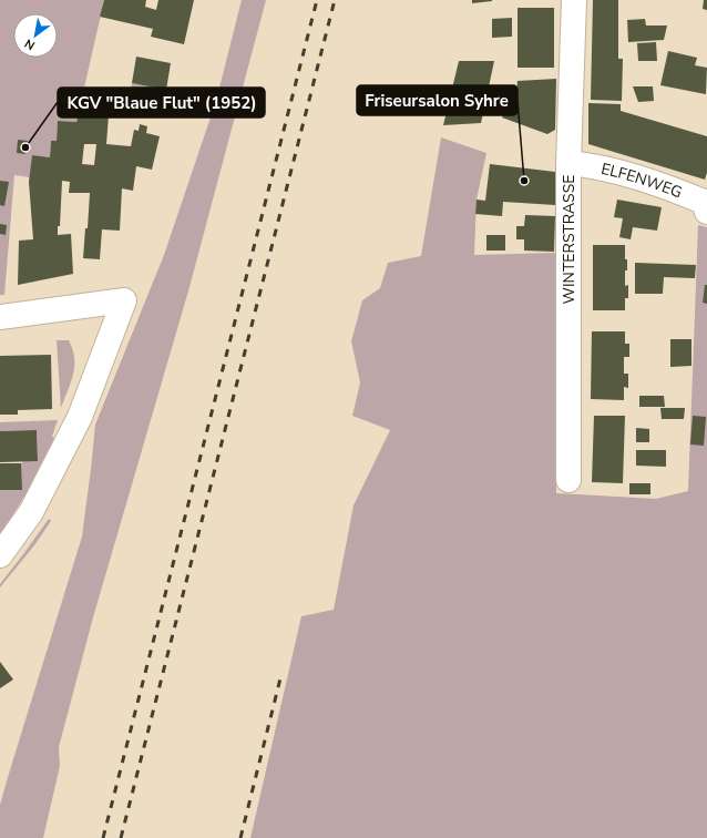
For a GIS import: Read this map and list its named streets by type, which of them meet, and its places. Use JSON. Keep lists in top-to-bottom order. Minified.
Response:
{"streets":{"street":["ELFENWEG","WINTERSTRASSE"]},"crossings":[["ELFENWEG","WINTERSTRASSE"]],"places":["KGV \"Blaue Flut\" (1952)","Friseursalon Syhre"],"north":"bottom left"}
